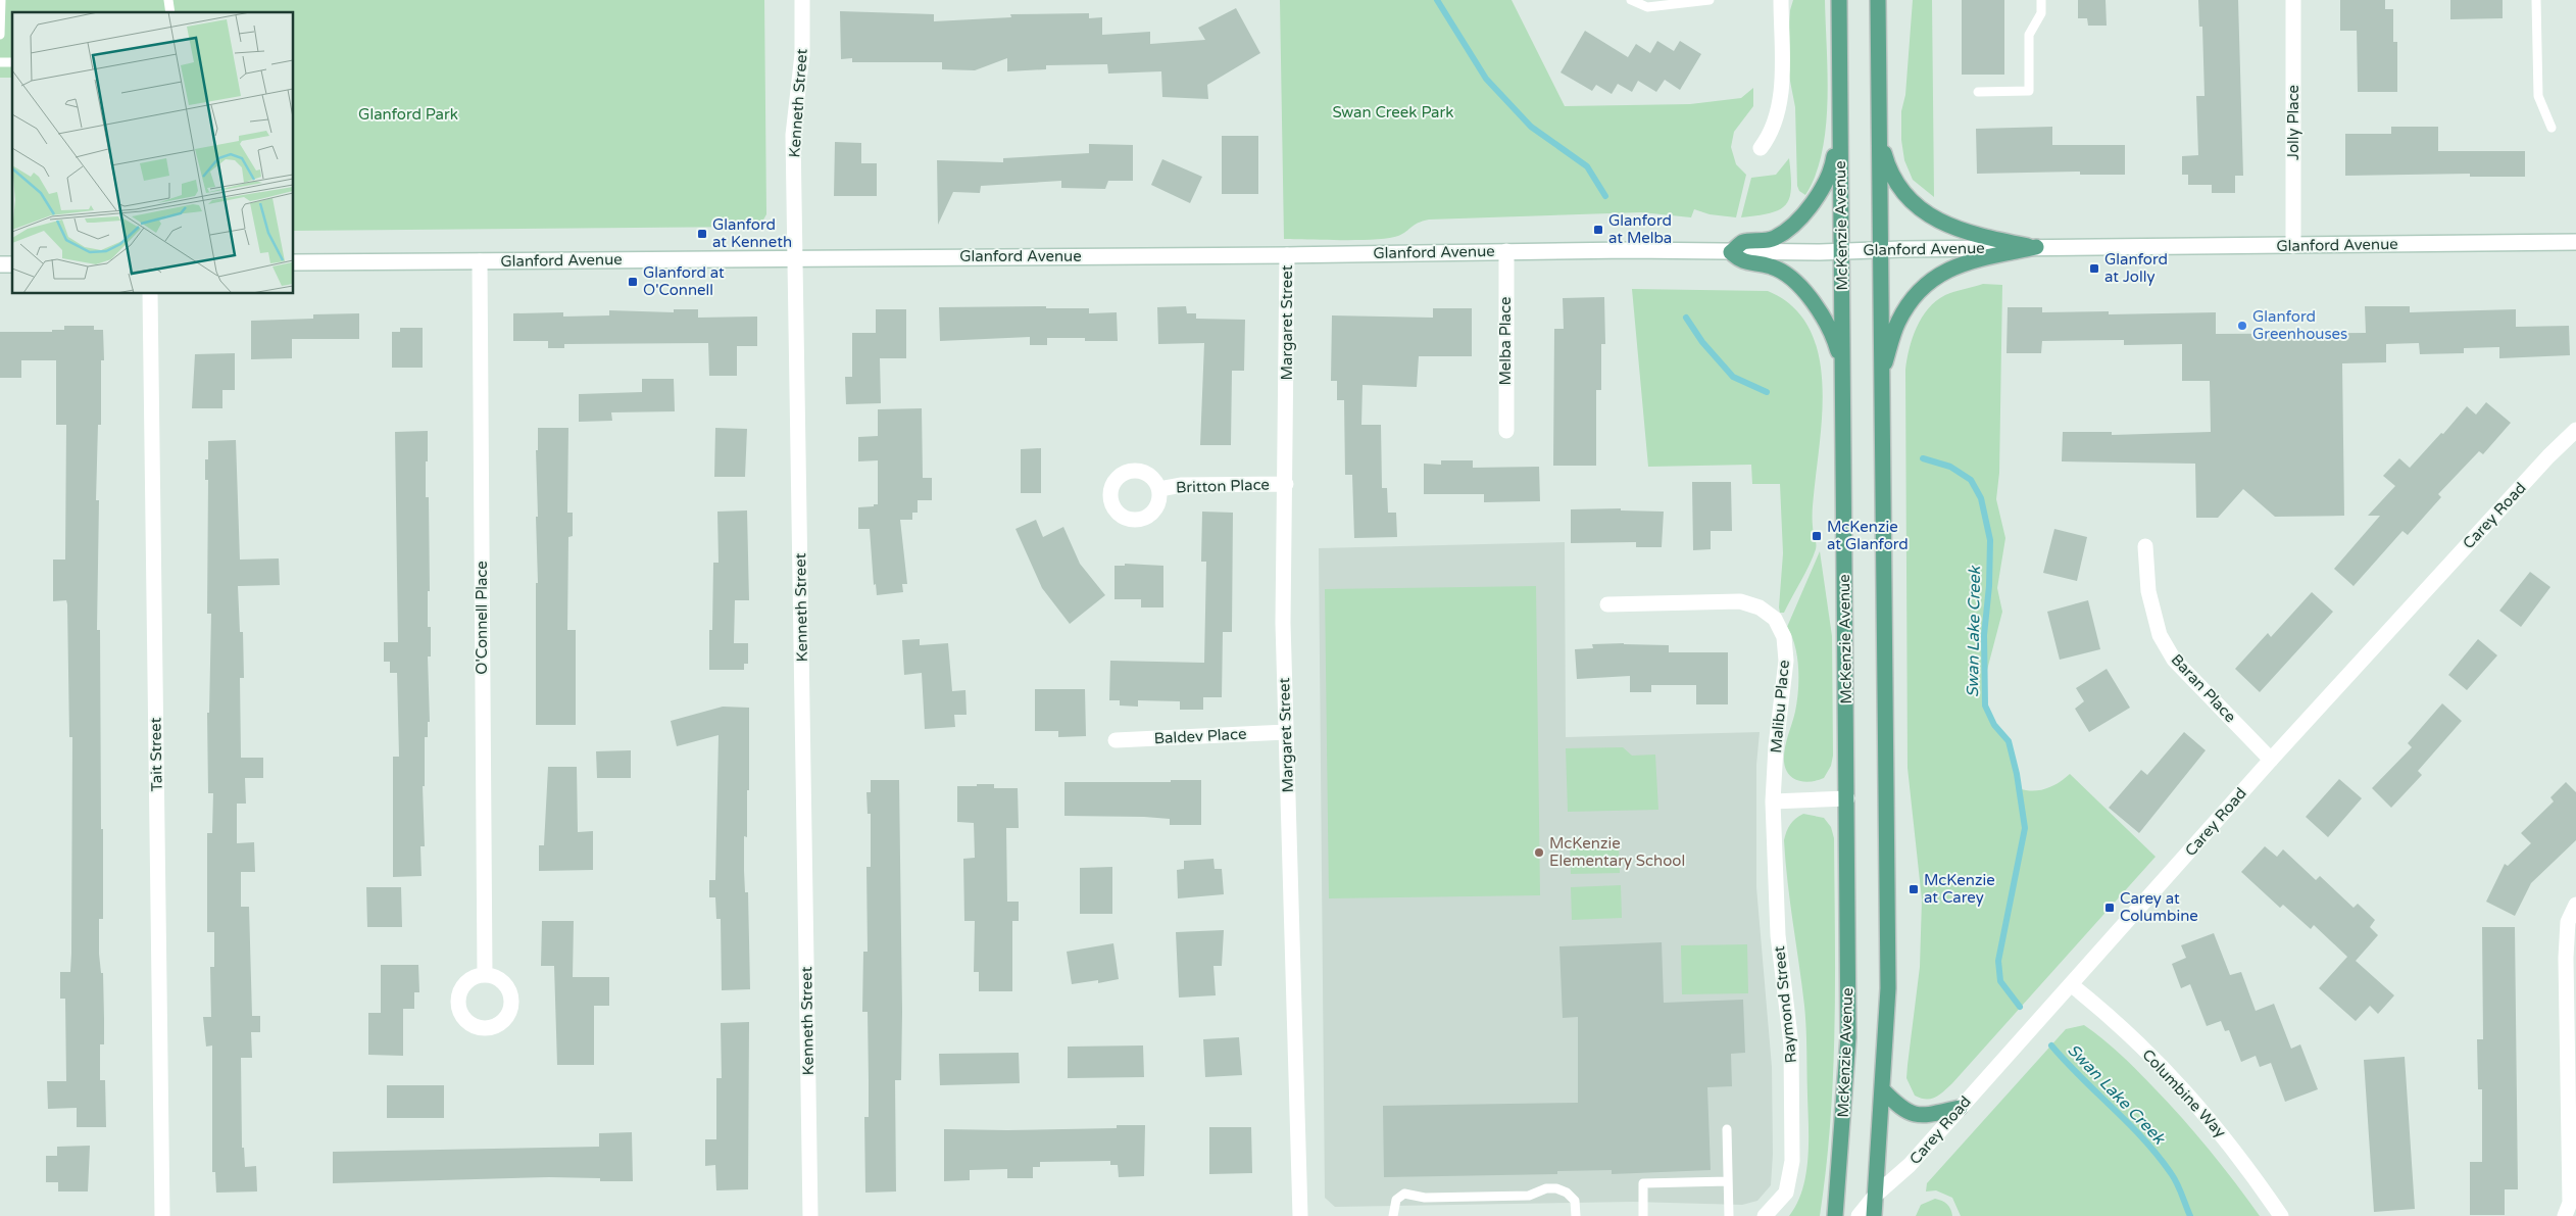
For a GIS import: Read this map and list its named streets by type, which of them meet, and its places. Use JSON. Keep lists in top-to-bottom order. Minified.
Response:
{"streets":{"main road":["McKenzie Avenue"],"street":["Kenneth Street","Jolly Place","Glanford Avenue","Margaret Street","Melba Place","Britton Place","Carey Road","O'Connell Place","Baran Place","Malibu Place","Baldev Place","Tait Street","Raymond Street","Columbine Way"]},"crossings":[["Kenneth Street","Glanford Avenue"],["Jolly Place","Glanford Avenue"],["McKenzie Avenue","Glanford Avenue"],["Glanford Avenue","Margaret Street"],["Glanford Avenue","Melba Place"],["Glanford Avenue","O'Connell Place"],["Margaret Street","Britton Place"],["Margaret Street","Baldev Place"],["Carey Road","Baran Place"],["Carey Road","Columbine Way"],["Malibu Place","Raymond Street"]],"water":["Swan Lake Creek"],"parks":["Swan Creek Park","Glanford Park"],"places":{"transit":["Glanford at Melba","Glanford at Kenneth","Glanford at Jolly","Glanford at O'Connell","McKenzie at Glanford","McKenzie at Carey","Carey at Columbine"],"other":["Glanford Greenhouses","McKenzie Elementary School"]}}
